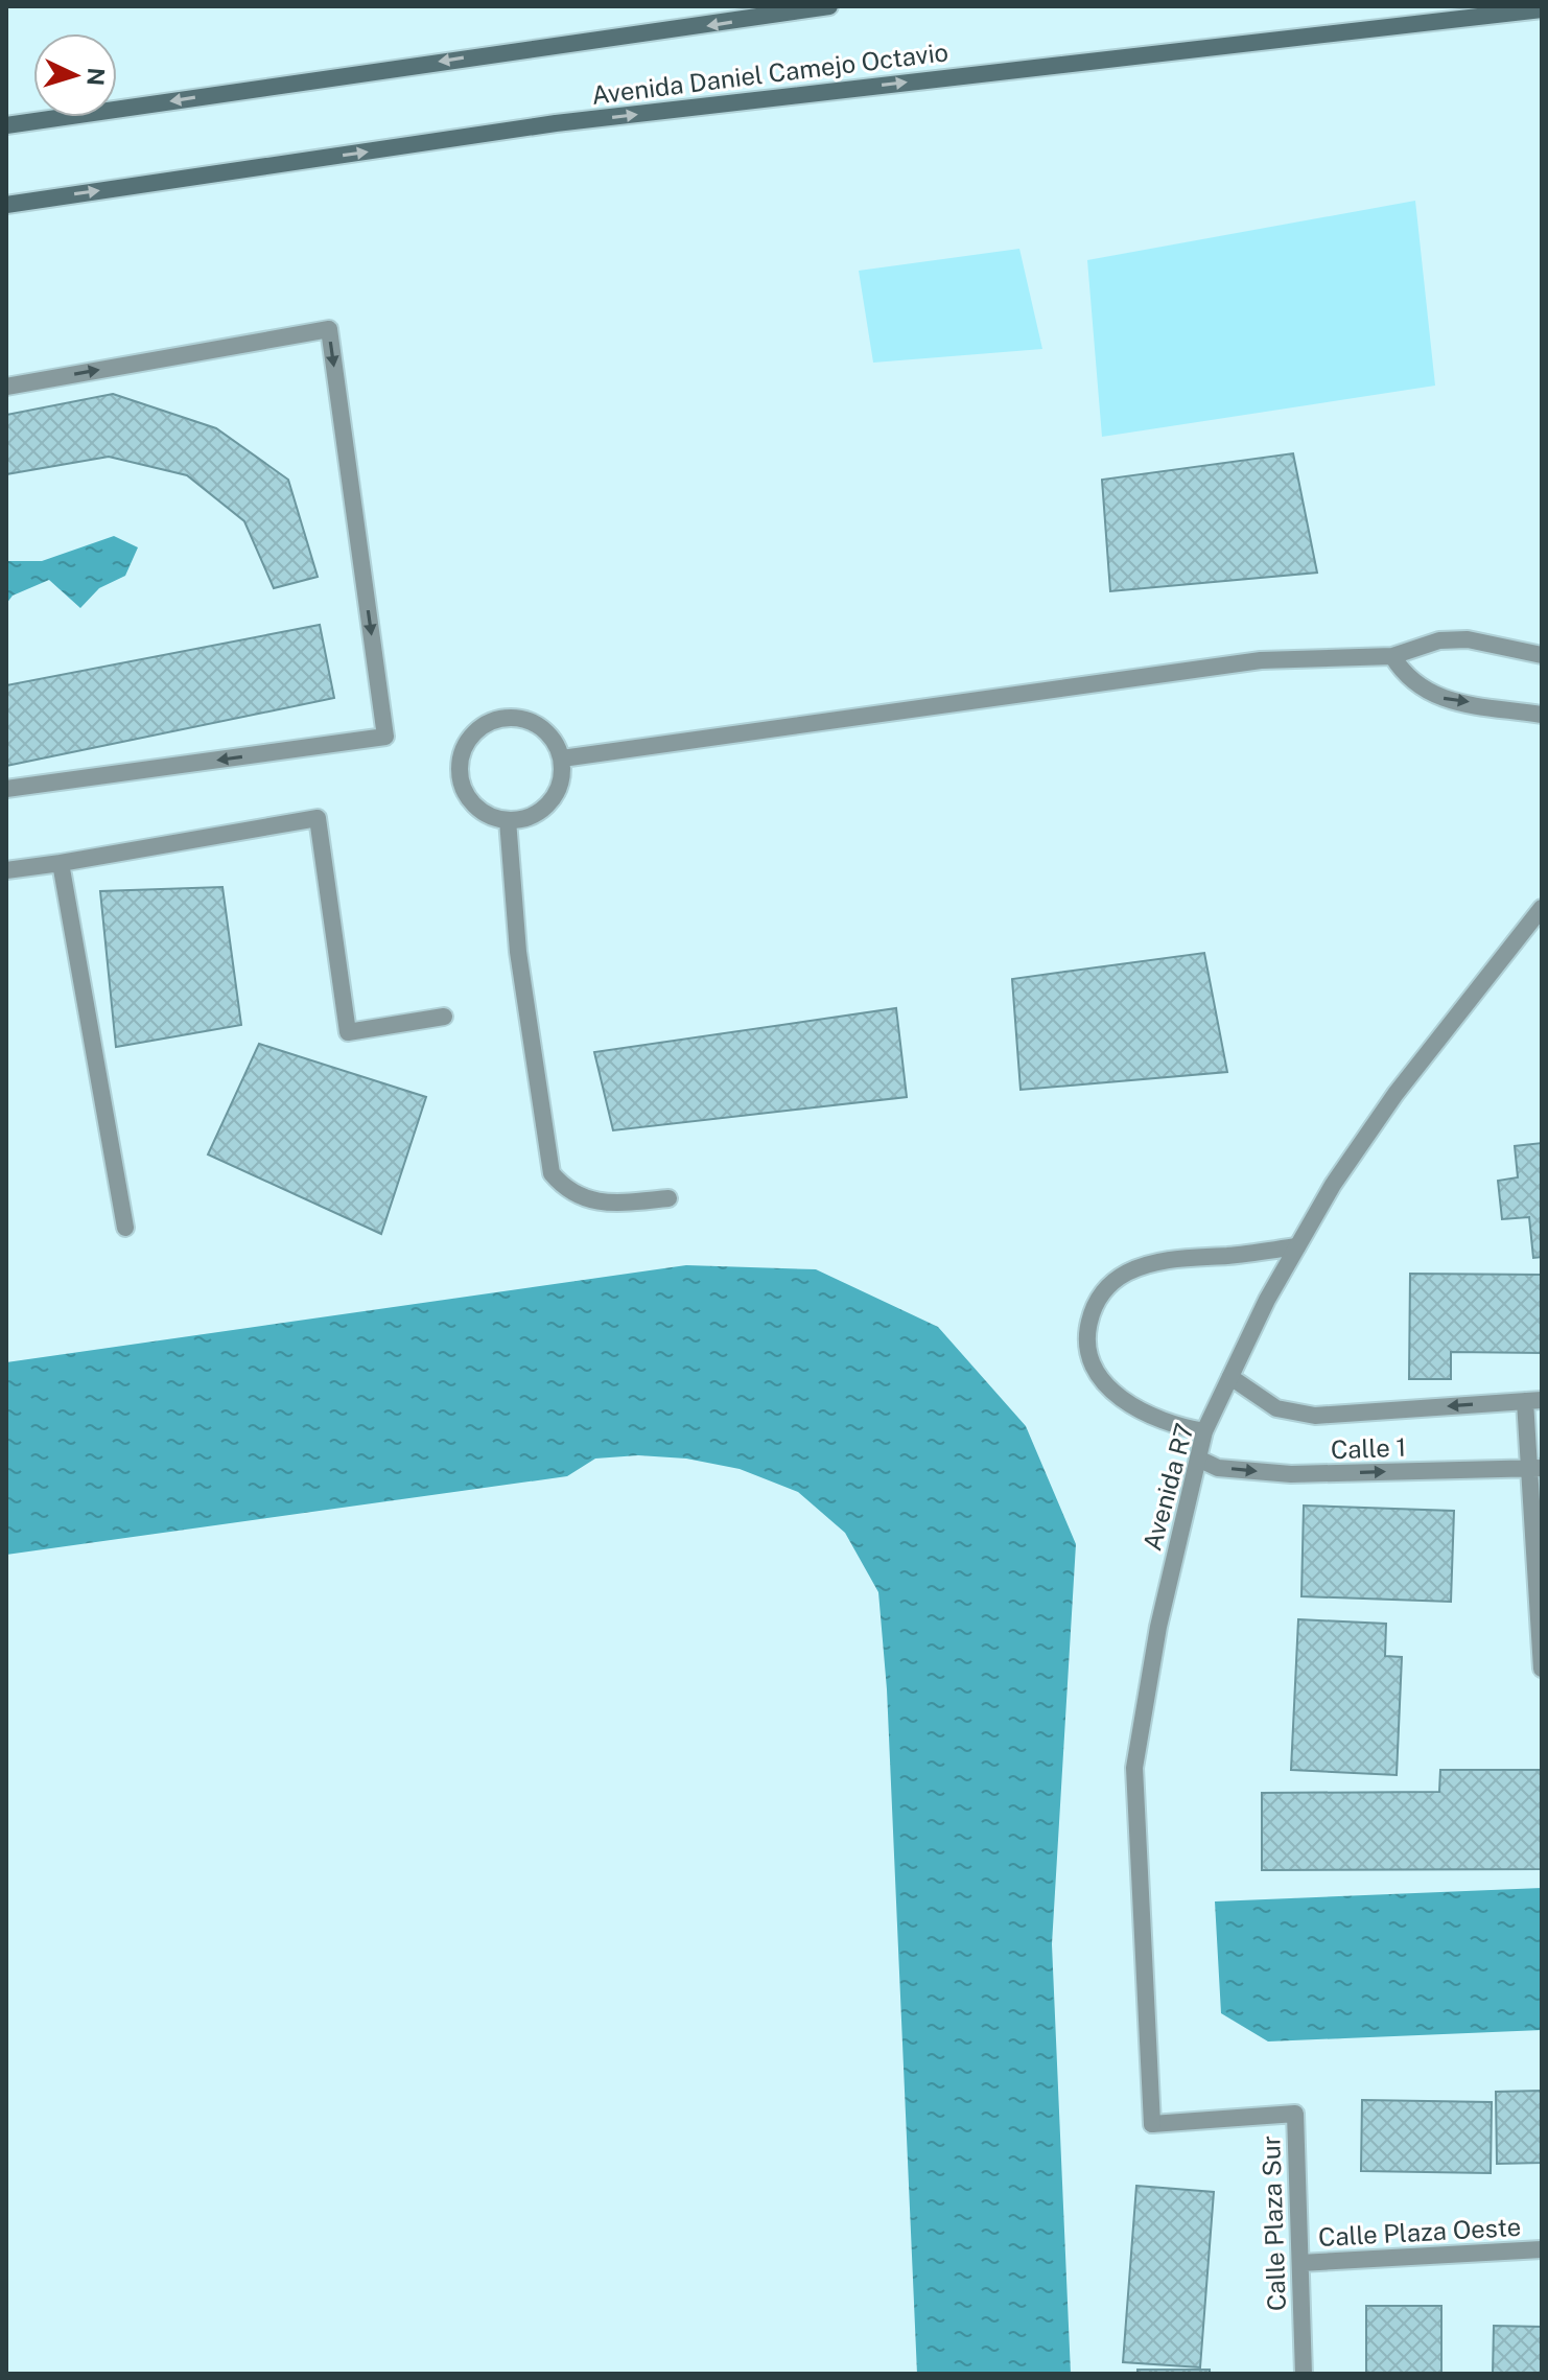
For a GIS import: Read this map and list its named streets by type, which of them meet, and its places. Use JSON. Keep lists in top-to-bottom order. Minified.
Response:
{"streets":{"street":["Avenida Daniel Camejo Octavio","Calle 1","Avenida R7","Calle Plaza Sur","Calle Plaza Oeste"]},"crossings":[["Calle 1","Avenida R7"],["Avenida R7","Calle Plaza Sur"],["Calle Plaza Sur","Calle Plaza Oeste"]],"north":"right"}
